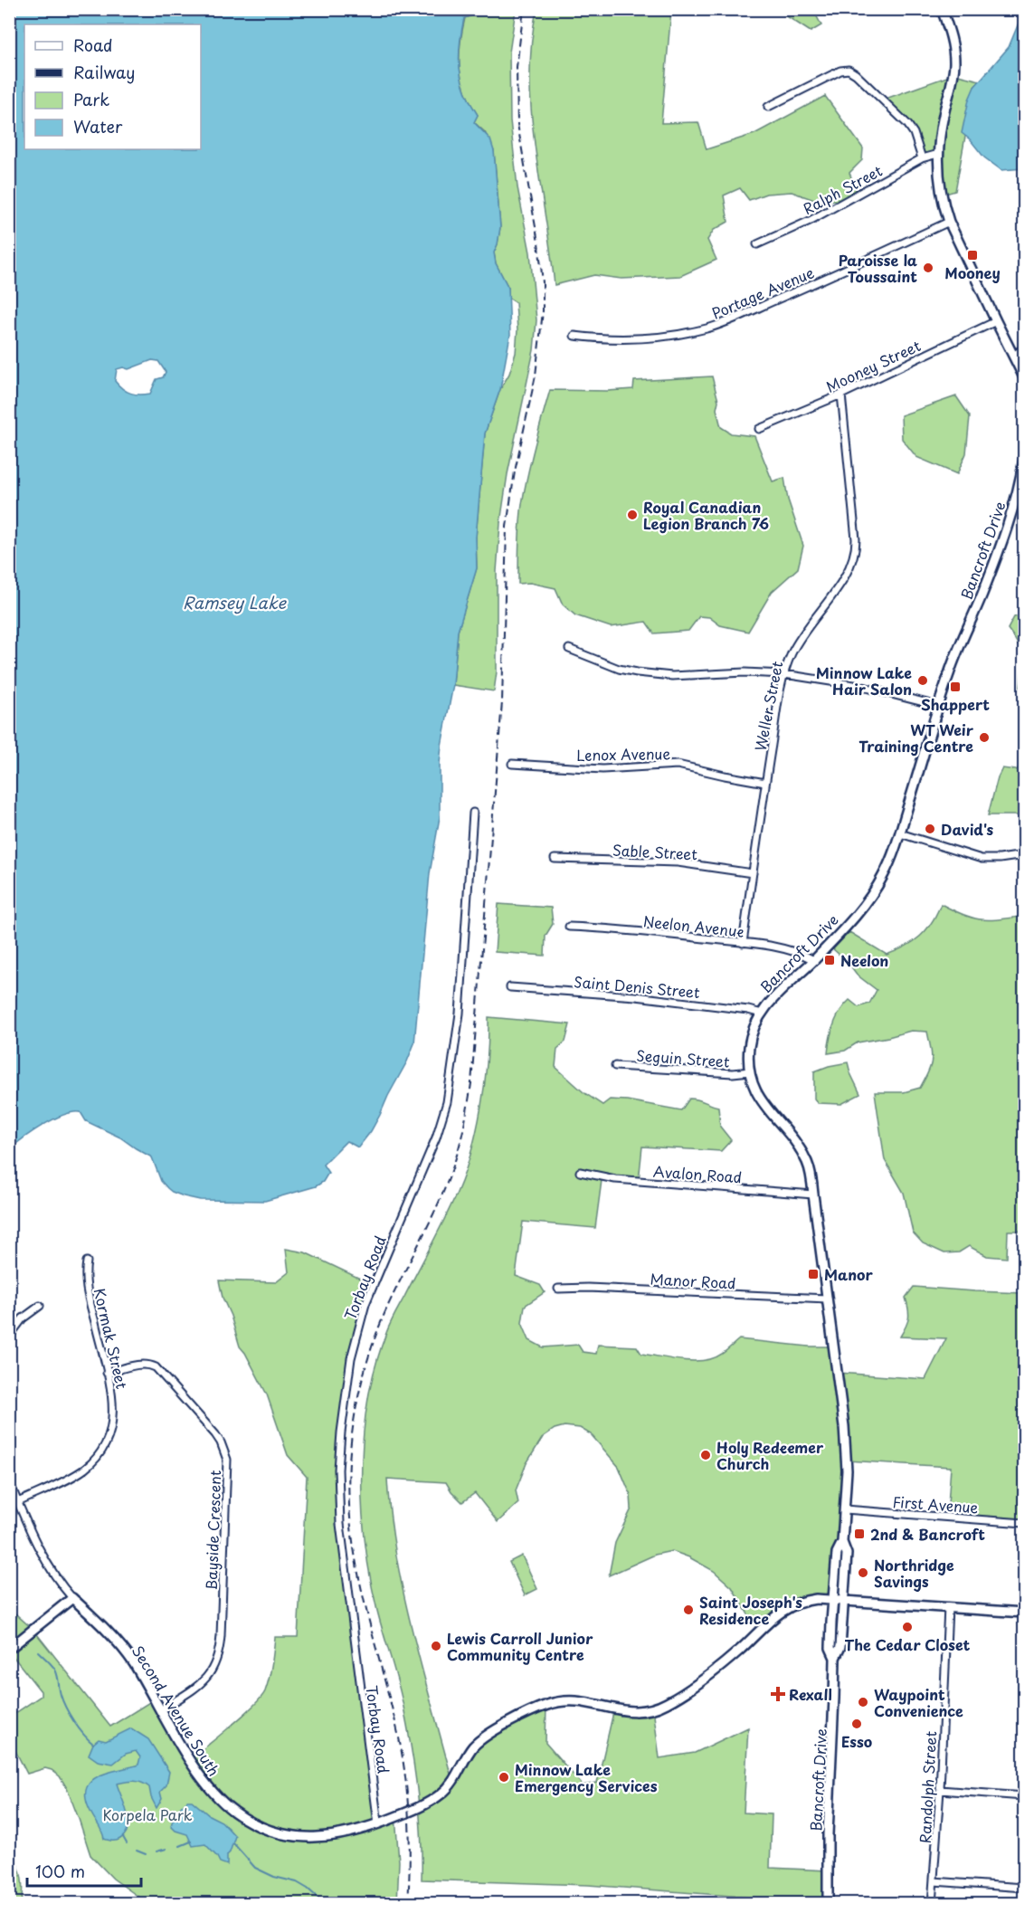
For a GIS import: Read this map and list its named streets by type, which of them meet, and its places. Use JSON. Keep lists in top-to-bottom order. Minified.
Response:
{"streets":{"main road":["Bancroft Drive","Second Avenue South"],"street":["Ralph Street","Portage Avenue","Mooney Street","Weller Street","Lenox Avenue","Sable Street","Neelon Avenue","Saint Denis Street","Seguin Street","Avalon Road","Torbay Road","Manor Road","Kormak Street","First Avenue","Bayside Crescent","Randolph Street"]},"crossings":[["Mooney Street","Weller Street"],["Bancroft Drive","Neelon Avenue"],["Bancroft Drive","Saint Denis Street"],["Bancroft Drive","Seguin Street"],["Bancroft Drive","Avalon Road"],["Bancroft Drive","Manor Road"],["Bancroft Drive","First Avenue"],["Bancroft Drive","Second Avenue South"],["Weller Street","Lenox Avenue"],["Weller Street","Sable Street"],["Weller Street","Neelon Avenue"],["Torbay Road","Second Avenue South"],["Kormak Street","Bayside Crescent"],["Kormak Street","Second Avenue South"],["Bayside Crescent","Second Avenue South"],["Second Avenue South","Randolph Street"]],"water":["Ramsey Lake"],"parks":["Korpela Park"],"places":{"transit":["Mooney","Shappert","Neelon","Manor","2nd & Bancroft"],"other":["Paroisse la Toussaint","Royal Canadian Legion Branch 76","Minnow Lake Hair Salon","WT Weir Training Centre","David's","Holy Redeemer Church","Northridge Savings","Saint Joseph's Residence","The Cedar Closet","Lewis Carroll Junior Community Centre","Waypoint Convenience","Esso","Minnow Lake Emergency Services"],"health":["Rexall"]},"legend":["Road","Railway","Park","Water"],"scale_bar":"100 m"}
